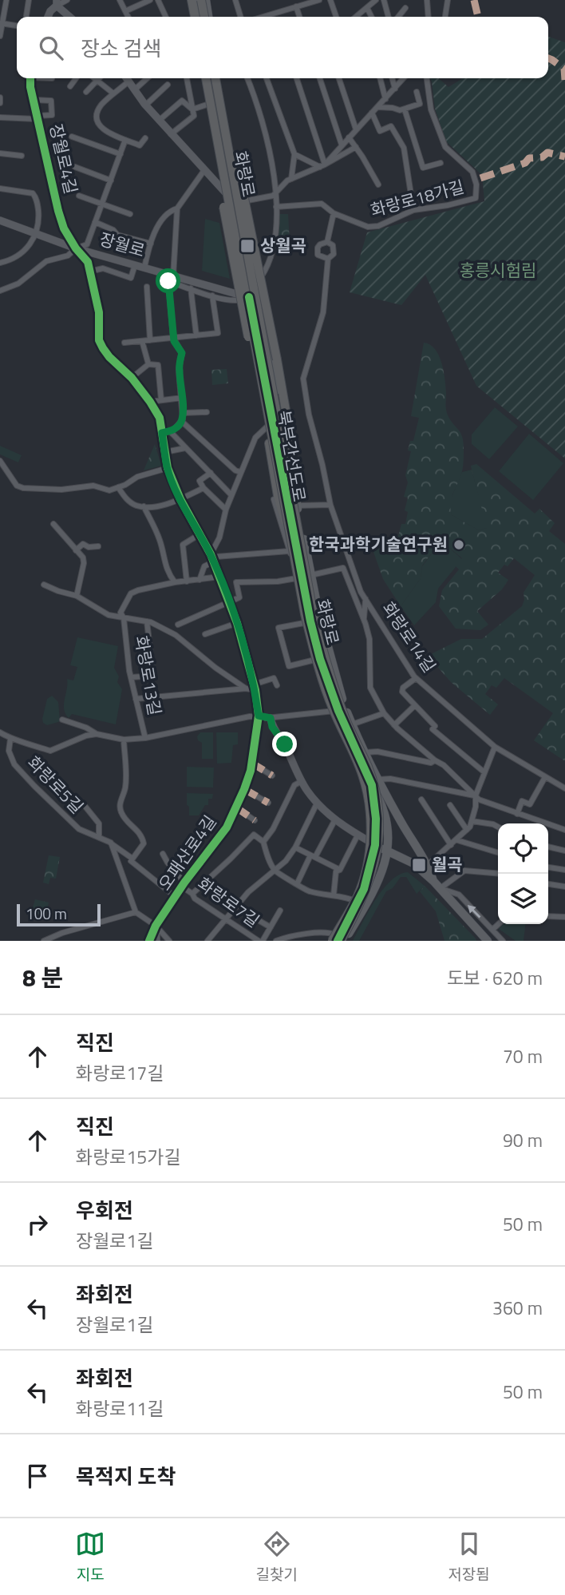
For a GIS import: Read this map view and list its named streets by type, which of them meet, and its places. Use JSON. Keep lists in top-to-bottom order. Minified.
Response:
{"streets":{"highway":["북부간선도로"],"main road":["화랑로"],"street":["장월로4길","화랑로18가길","장월로","화랑로14길","화랑로13길","화랑로5길","오패산로4길","화랑로7길"]},"crossings":[["장월로4길","장월로"],["장월로4길","오패산로4길"],["화랑로","장월로"],["화랑로","북부간선도로"],["화랑로","화랑로13길"],["화랑로13길","화랑로5길"],["화랑로13길","오패산로4길"],["화랑로5길","오패산로4길"],["오패산로4길","화랑로7길"]],"parks":["홍릉시험림"],"places":{"transit":["상월곡","월곡"],"other":["한국과학기술연구원"]},"scale_bar":"100 m","page":{"search":"장소 검색","scale":"100 m","heading":["8 분","도보 · 620 m"],"list":[["직진","화랑로17길","70 m"],["직진","화랑로15가길","90 m"],["우회전","장월로1길","50 m"],["좌회전","장월로1길","360 m"],["좌회전","화랑로11길","50 m"],"목적지 도착"],"nav":["지도","길찾기","저장됨"]}}
